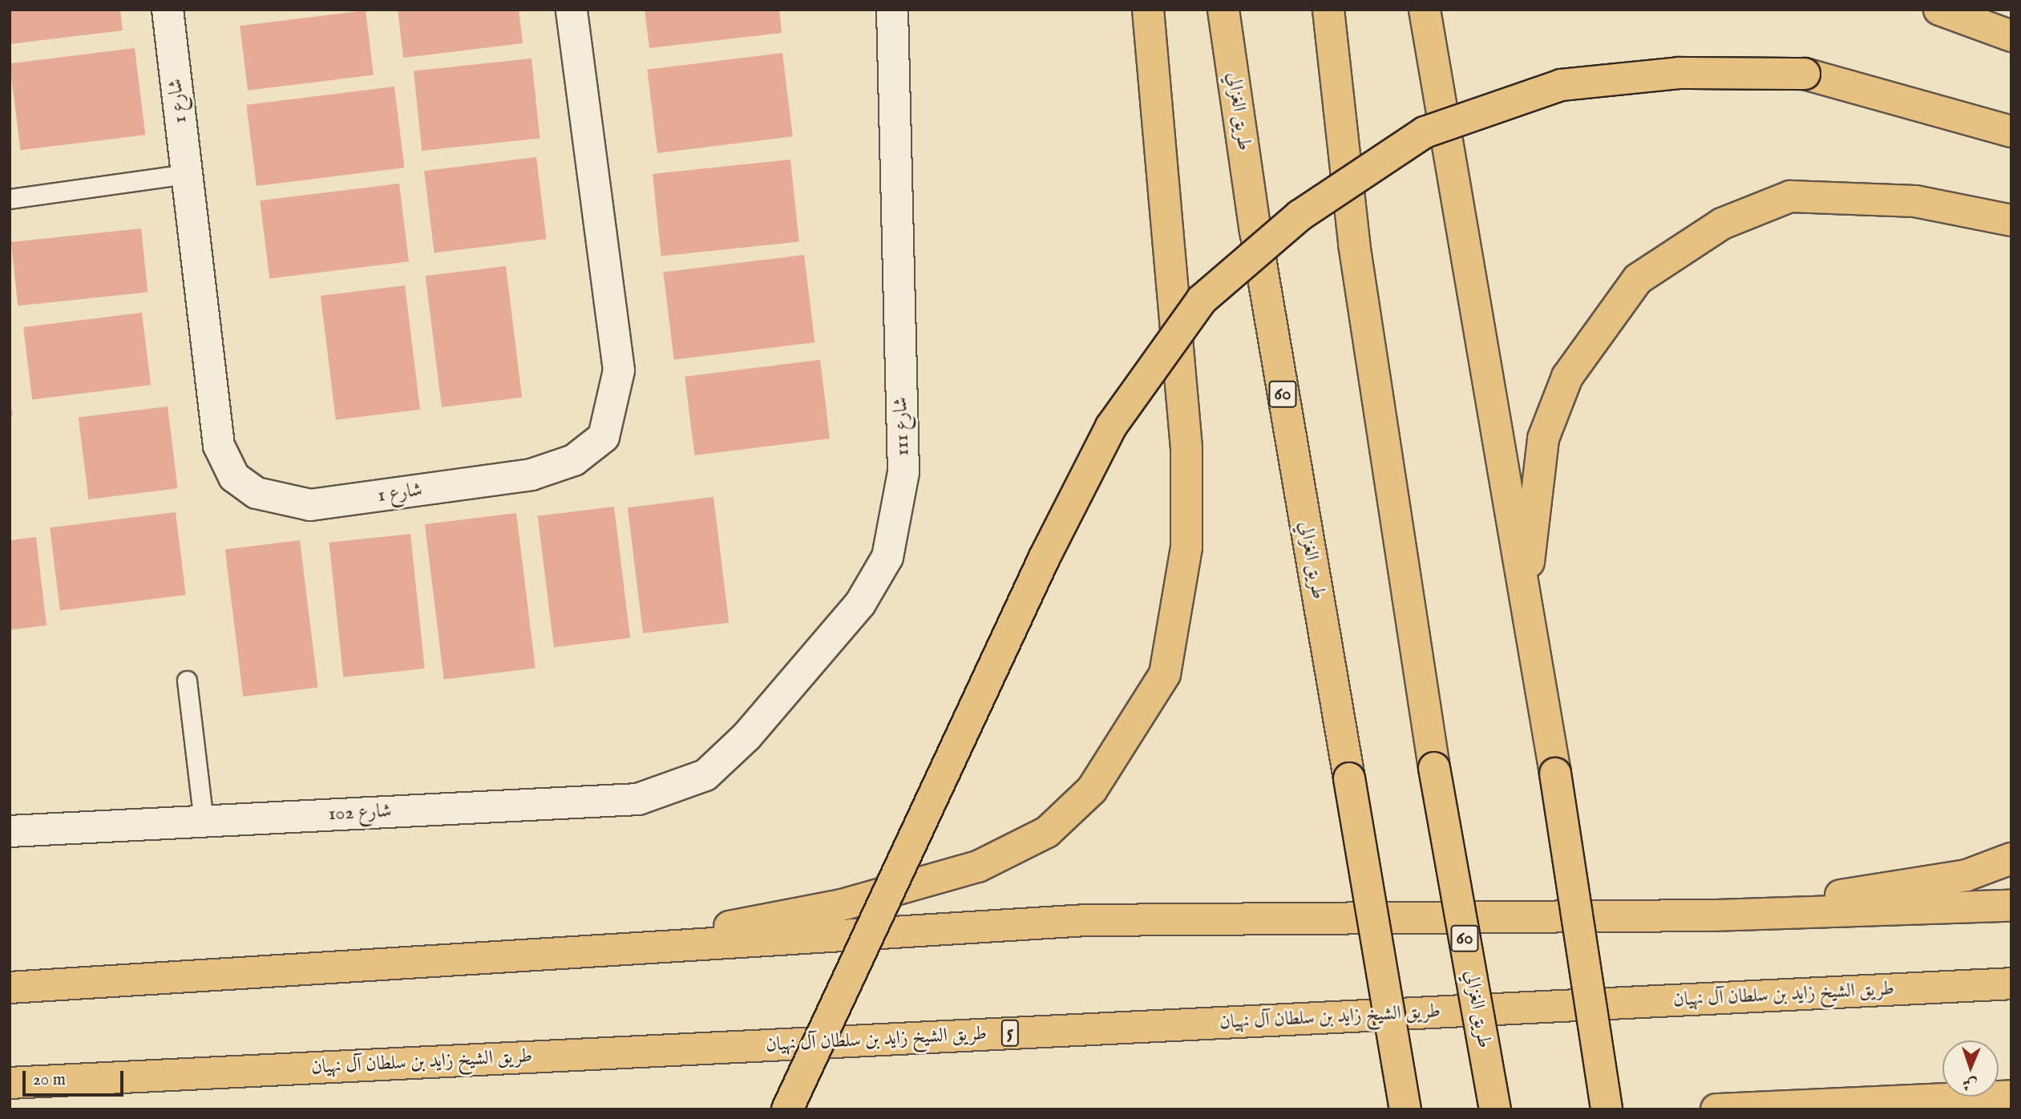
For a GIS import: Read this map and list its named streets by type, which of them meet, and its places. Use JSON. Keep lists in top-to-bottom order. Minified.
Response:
{"streets":{"highway":["طريق الغزالي","60","طريق الشيخ زايد بن سلطان آل نهيان","5"],"street":["شارع 1","شارع 111","شارع 102"]},"crossings":[["شارع 111","شارع 102"]],"scale_bar":"20 m","north":"bottom"}
